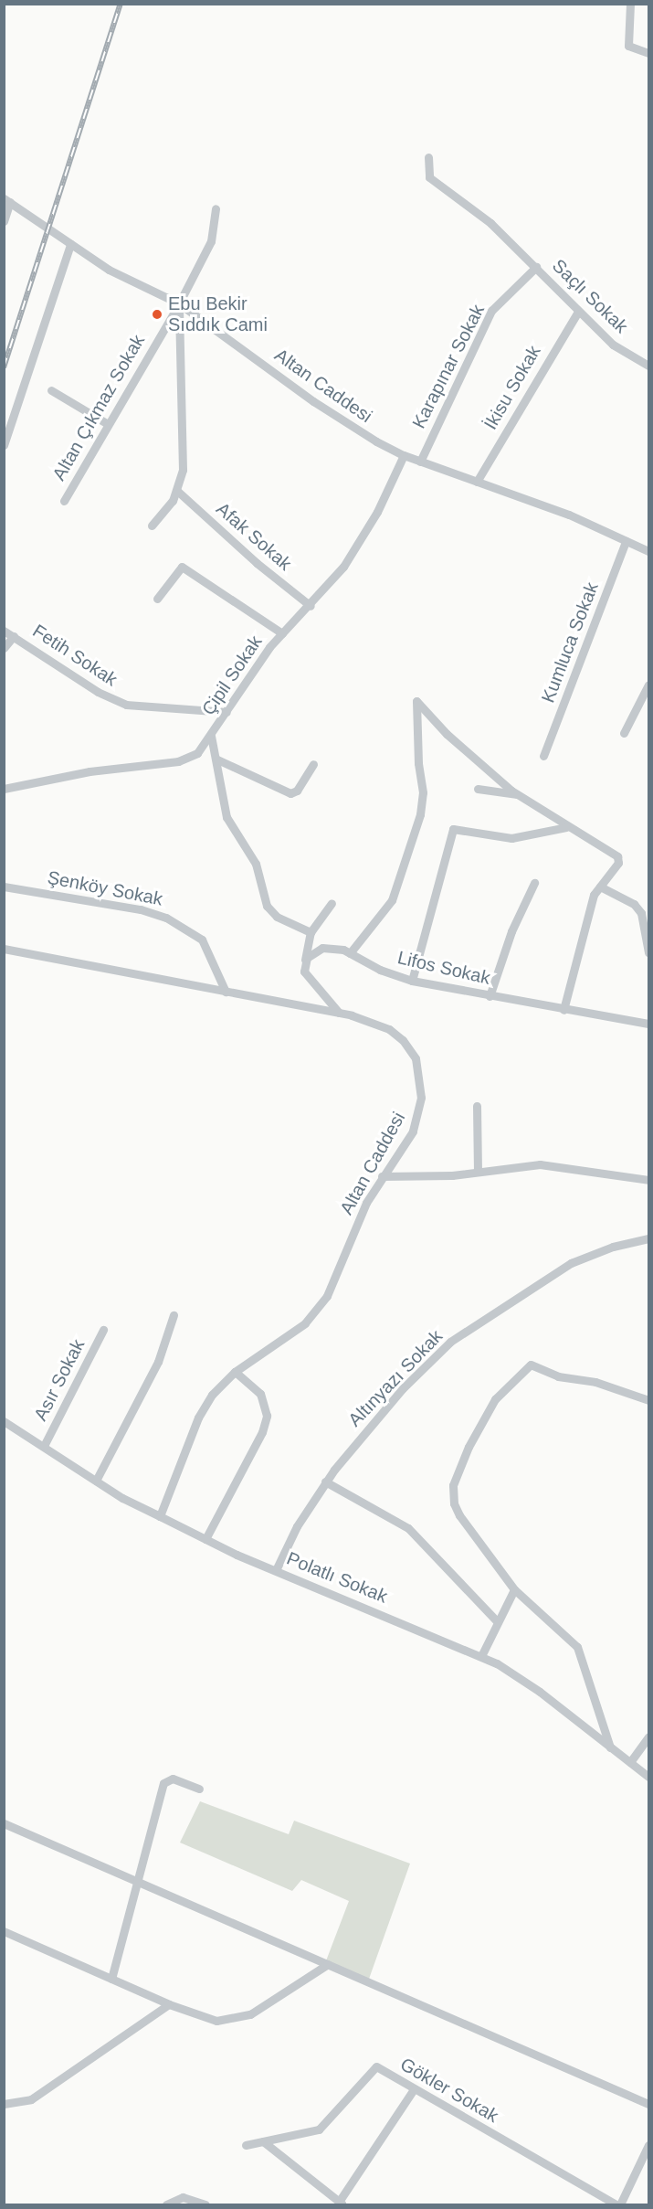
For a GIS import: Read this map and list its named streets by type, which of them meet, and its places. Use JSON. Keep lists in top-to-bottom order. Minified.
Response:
{"streets":{"street":["Saçlı Sokak","Karapınar Sokak","Altan Caddesi","İkisu Sokak","Altan Çıkmaz Sokak","Afak Sokak","Kumluca Sokak","Fetih Sokak","Çipil Sokak","Şenköy Sokak","Lifos Sokak","Altınyazı Sokak","Asır Sokak","Polatlı Sokak","Gökler Sokak"]},"crossings":[["Saçlı Sokak","Karapınar Sokak"],["Saçlı Sokak","İkisu Sokak"],["Karapınar Sokak","Altan Caddesi"],["Altan Caddesi","İkisu Sokak"],["Altan Caddesi","Altan Çıkmaz Sokak"],["Altan Caddesi","Kumluca Sokak"],["Altan Caddesi","Çipil Sokak"],["Altan Caddesi","Şenköy Sokak"],["Altan Caddesi","Polatlı Sokak"],["Afak Sokak","Çipil Sokak"],["Fetih Sokak","Çipil Sokak"],["Altınyazı Sokak","Polatlı Sokak"],["Asır Sokak","Polatlı Sokak"]],"places":["Ebu Bekir Sıddık Cami"]}
